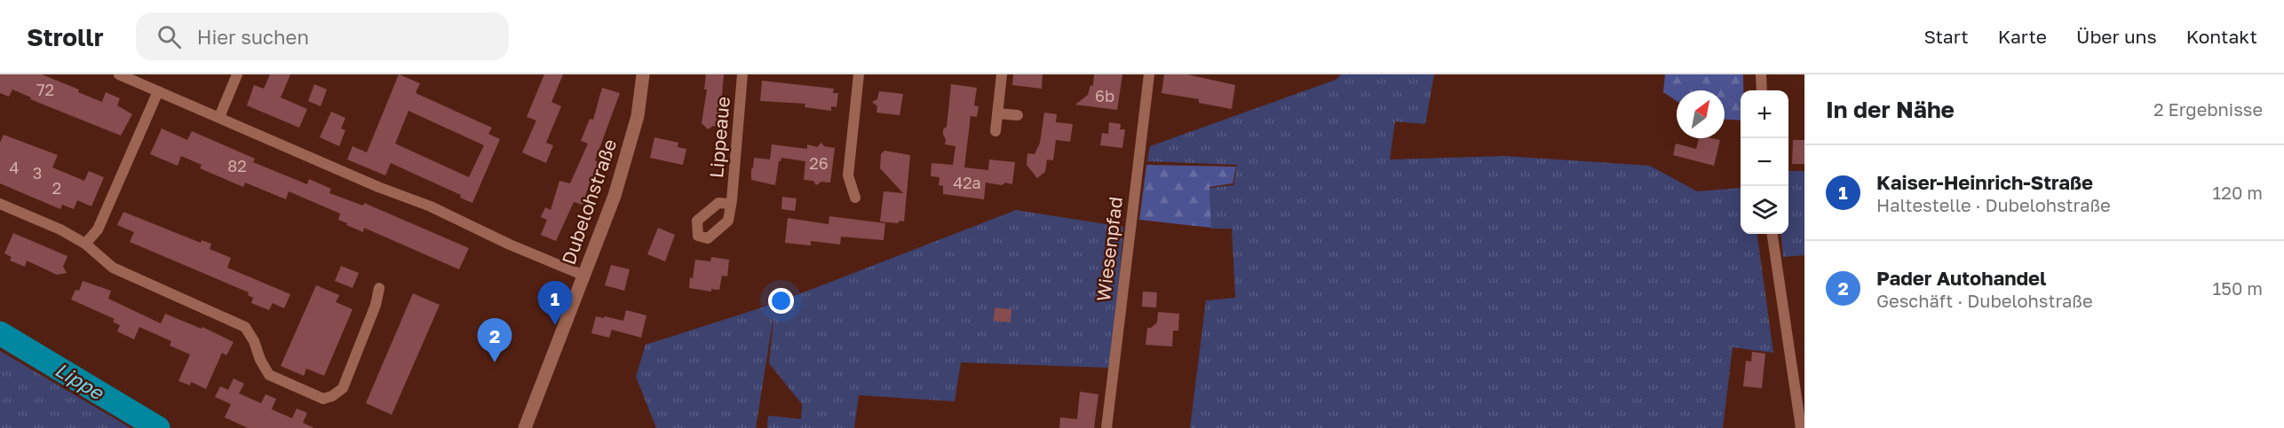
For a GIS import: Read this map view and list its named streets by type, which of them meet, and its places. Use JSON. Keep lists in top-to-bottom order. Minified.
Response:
{"streets":{"main road":["Dubelohstraße"],"street":["Lippeaue","Wiesenpfad"]},"water":["Lippe"],"house_numbers":["72","6b","26","82","4","3","42a","2"],"north":"top right","page":{"header":"Strollr","search":"Hier suchen","nav":["Start","Karte","Über uns","Kontakt"],"heading":["In der Nähe","2 Ergebnisse"],"map_buttons":["+","−"],"list":[{"mark":"1","name":"Kaiser-Heinrich-Straße","note":"Haltestelle · Dubelohstraße","value":"120 m"},{"mark":"2","name":"Pader Autohandel","note":"Geschäft · Dubelohstraße","value":"150 m"}],"pins":["1","2"]}}
